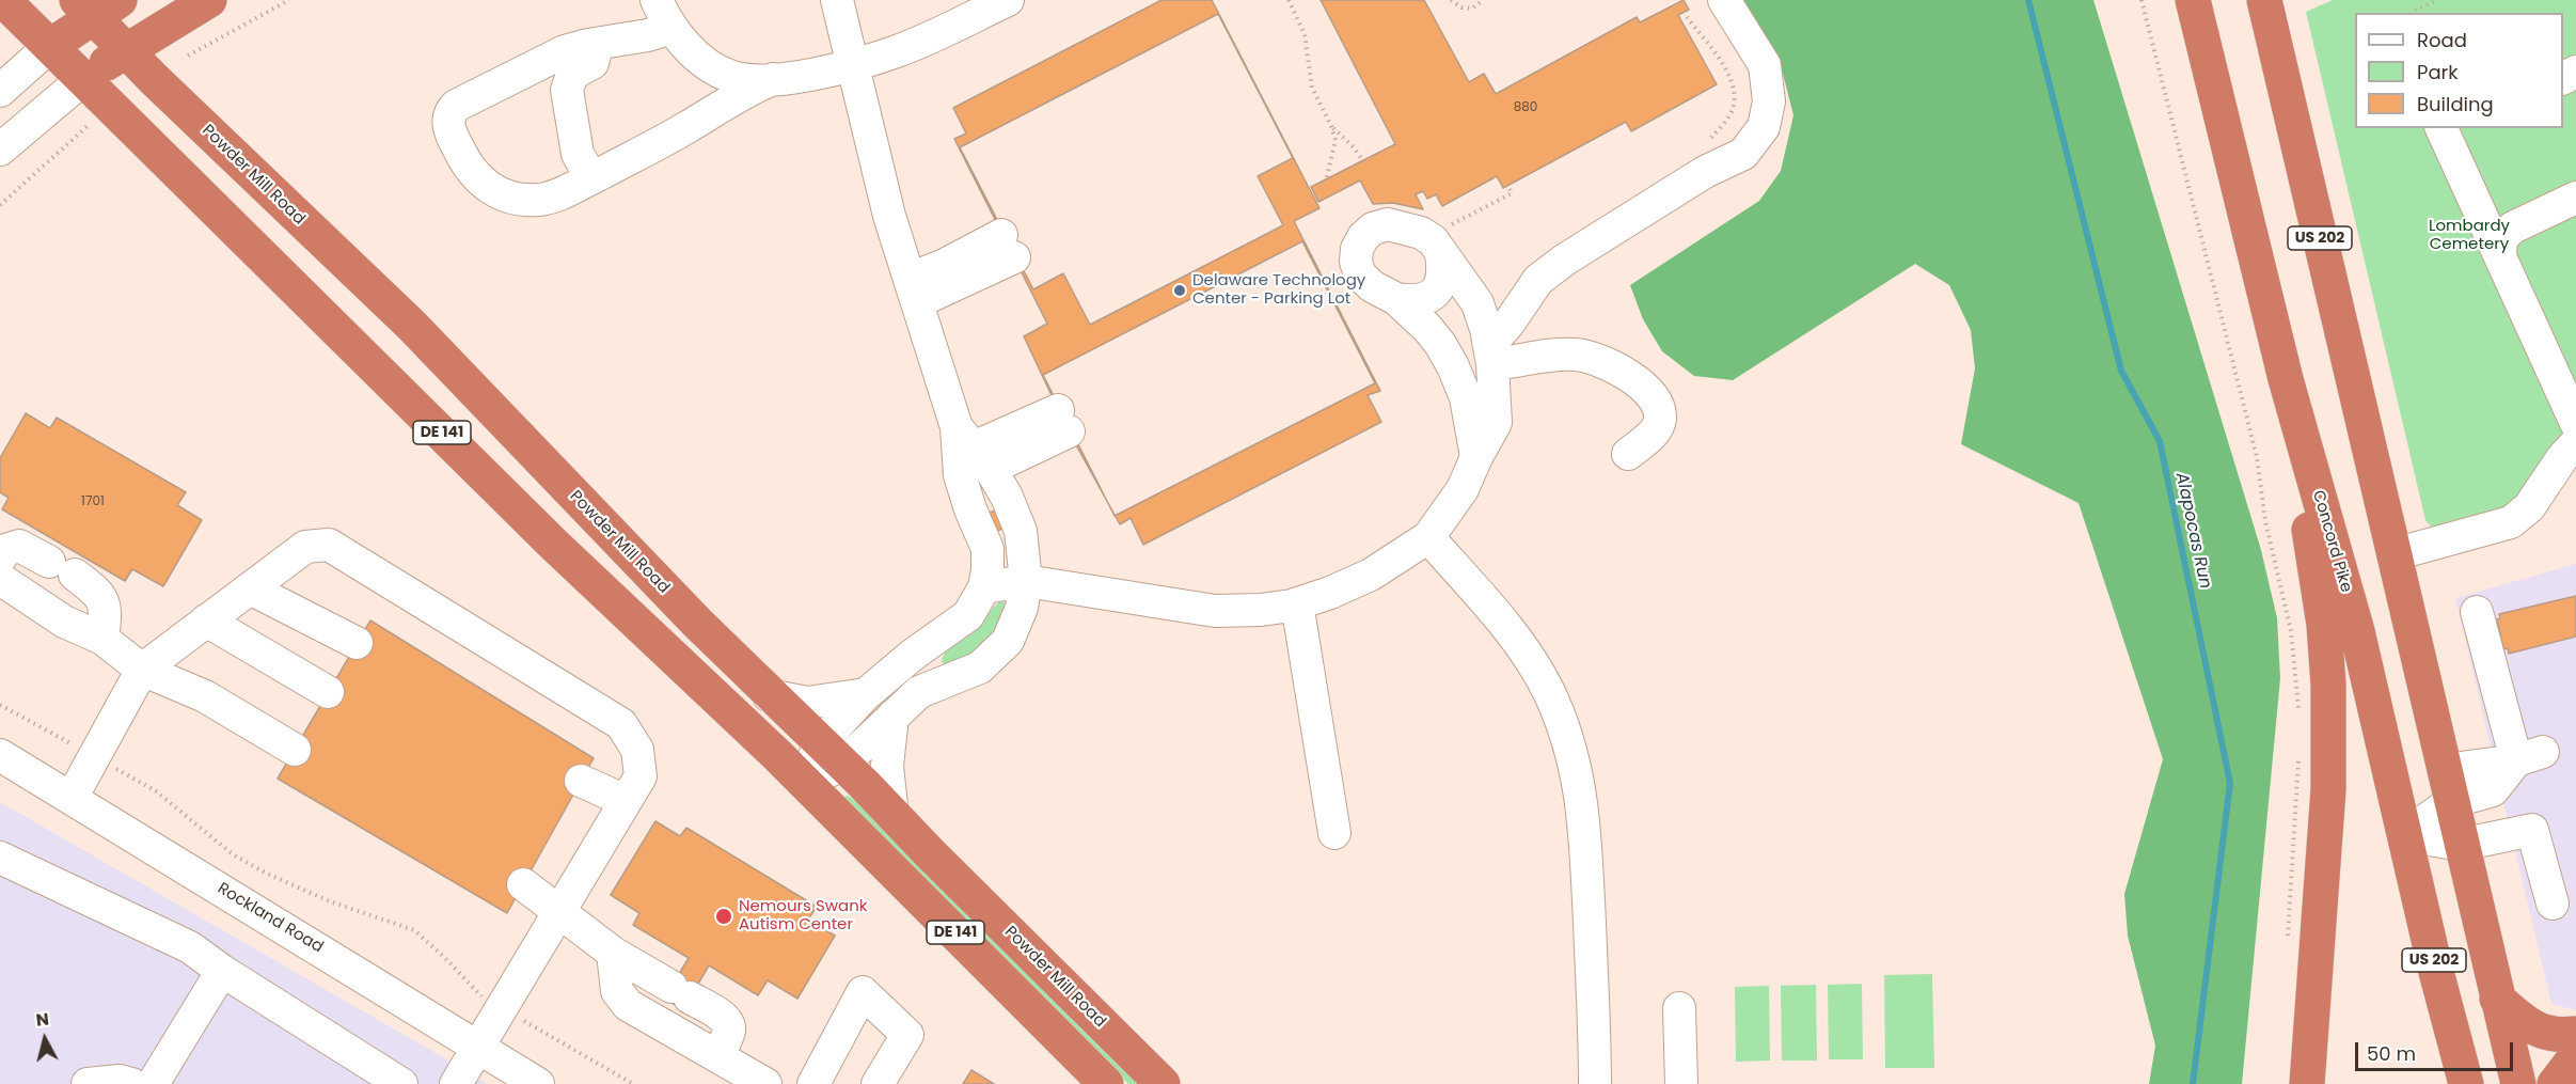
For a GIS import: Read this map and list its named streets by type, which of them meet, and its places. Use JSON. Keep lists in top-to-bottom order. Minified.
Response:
{"streets":{"highway":["Powder Mill Road","US 202","DE 141","Concord Pike"],"street":["Rockland Road"]},"water":["Alapocas Run"],"parks":["Lombardy Cemetery"],"places":["Delaware Technology Center - Parking Lot","Nemours Swank Autism Center"],"house_numbers":["880","1701"],"legend":["Road","Park","Building"],"scale_bar":"50 m","north":"top"}
